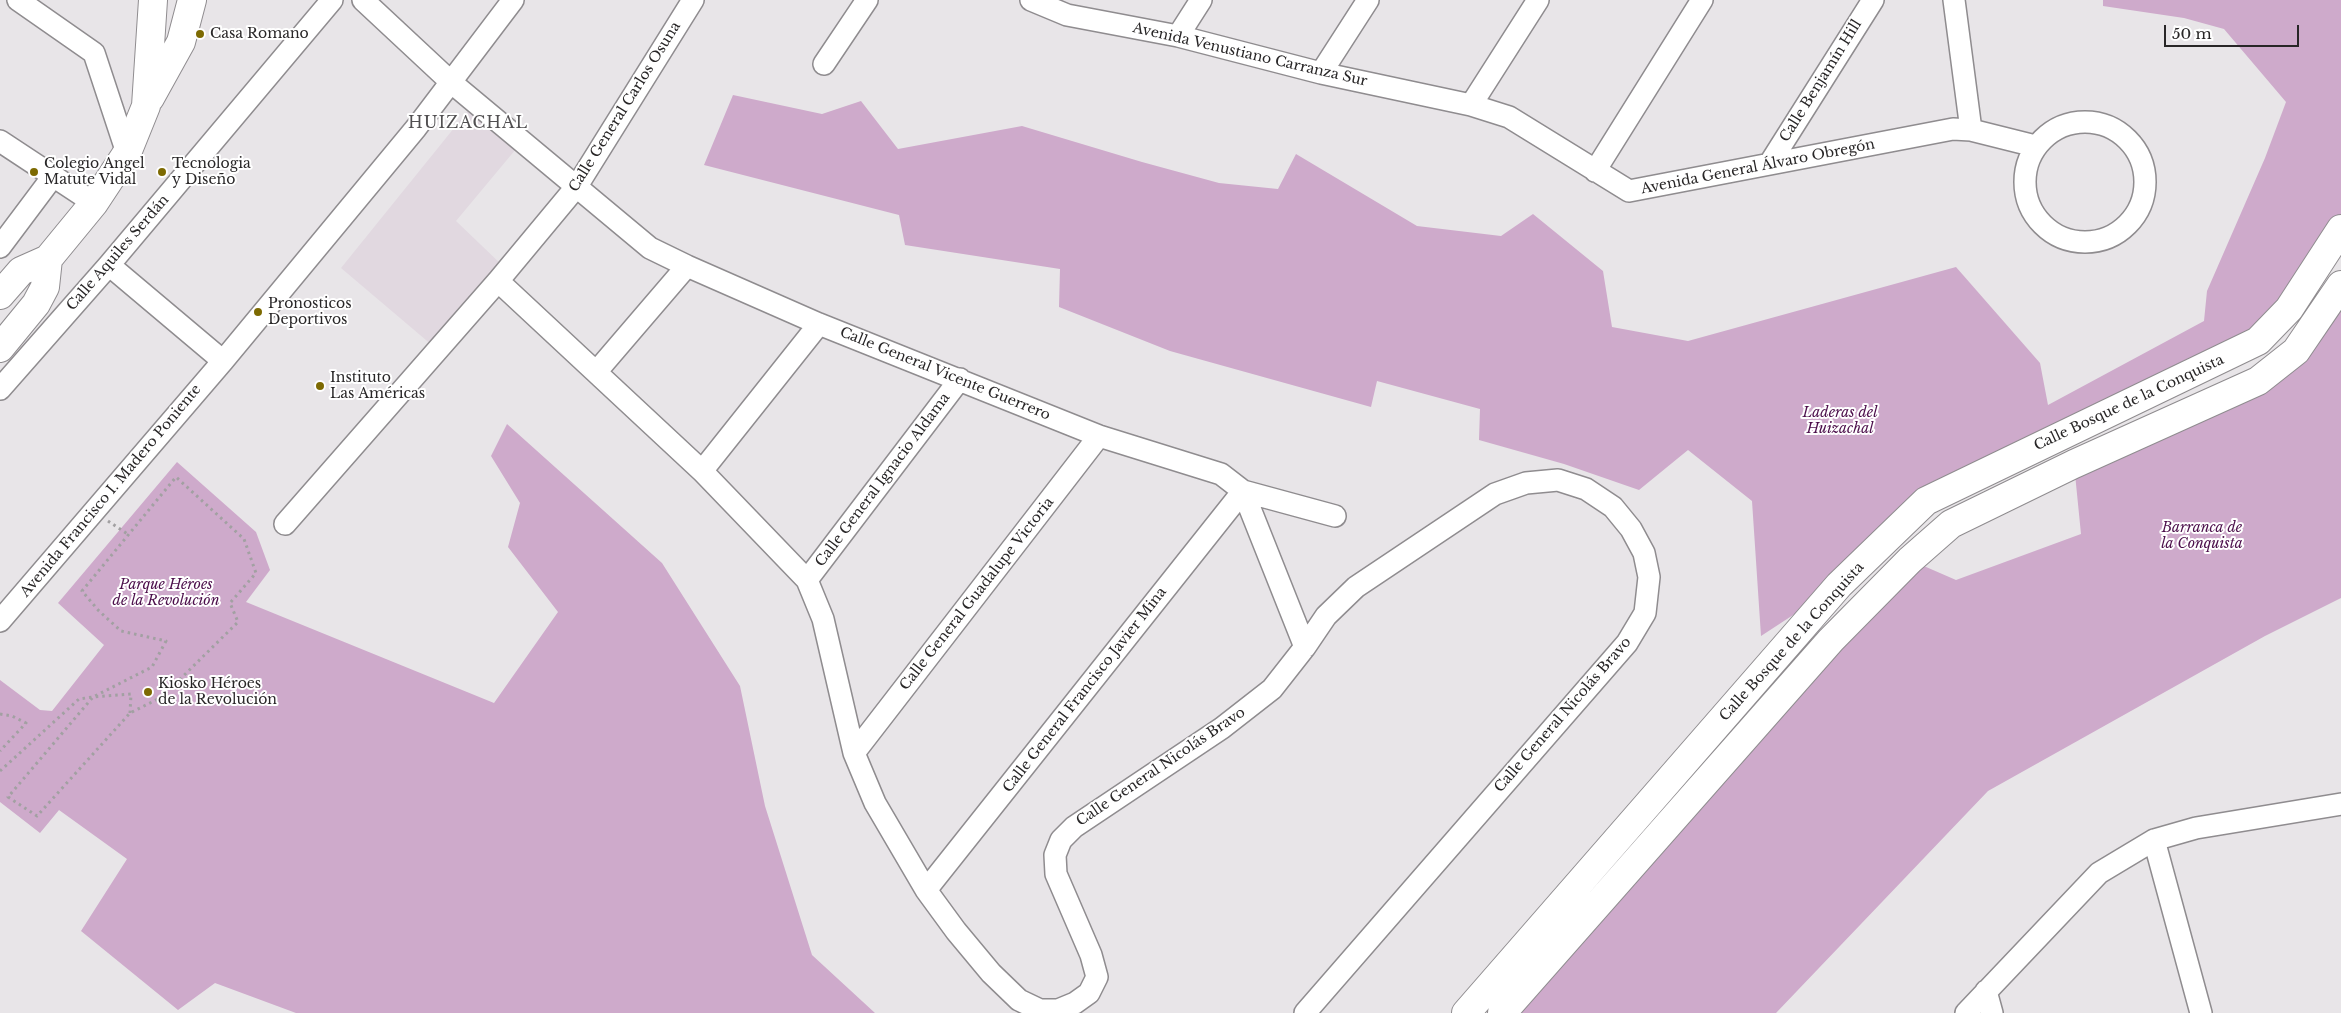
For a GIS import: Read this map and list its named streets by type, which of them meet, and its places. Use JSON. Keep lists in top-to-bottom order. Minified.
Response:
{"streets":{"main road":["Calle Bosque de la Conquista"],"street":["Avenida Venustiano Carranza Sur","Calle Benjamín Hill","Calle General Carlos Osuna","Avenida General Álvaro Obregón","Calle Aquiles Serdán","Calle General Vicente Guerrero","Calle General Ignacio Aldama","Avenida Francisco I. Madero Poniente","Calle General Guadalupe Victoria","Calle General Francisco Javier Mina","Calle General Nicolás Bravo"]},"crossings":[["Avenida Venustiano Carranza Sur","Avenida General Álvaro Obregón"],["Calle Benjamín Hill","Avenida General Álvaro Obregón"],["Calle General Carlos Osuna","Calle General Vicente Guerrero"],["Calle General Vicente Guerrero","Calle General Ignacio Aldama"],["Calle General Vicente Guerrero","Avenida Francisco I. Madero Poniente"],["Calle General Vicente Guerrero","Calle General Guadalupe Victoria"],["Calle General Vicente Guerrero","Calle General Francisco Javier Mina"],["Calle General Francisco Javier Mina","Calle General Nicolás Bravo"]],"districts":["HUIZACHAL"],"parks":["Laderas del Huizachal","Barranca de la Conquista","Parque Héroes de la Revolución"],"places":["Casa Romano","Colegio Angel Matute Vidal","Tecnologia y Diseño","Pronosticos Deportivos","Instituto Las Américas","Kiosko Héroes de la Revolución"],"scale_bar":"50 m"}
